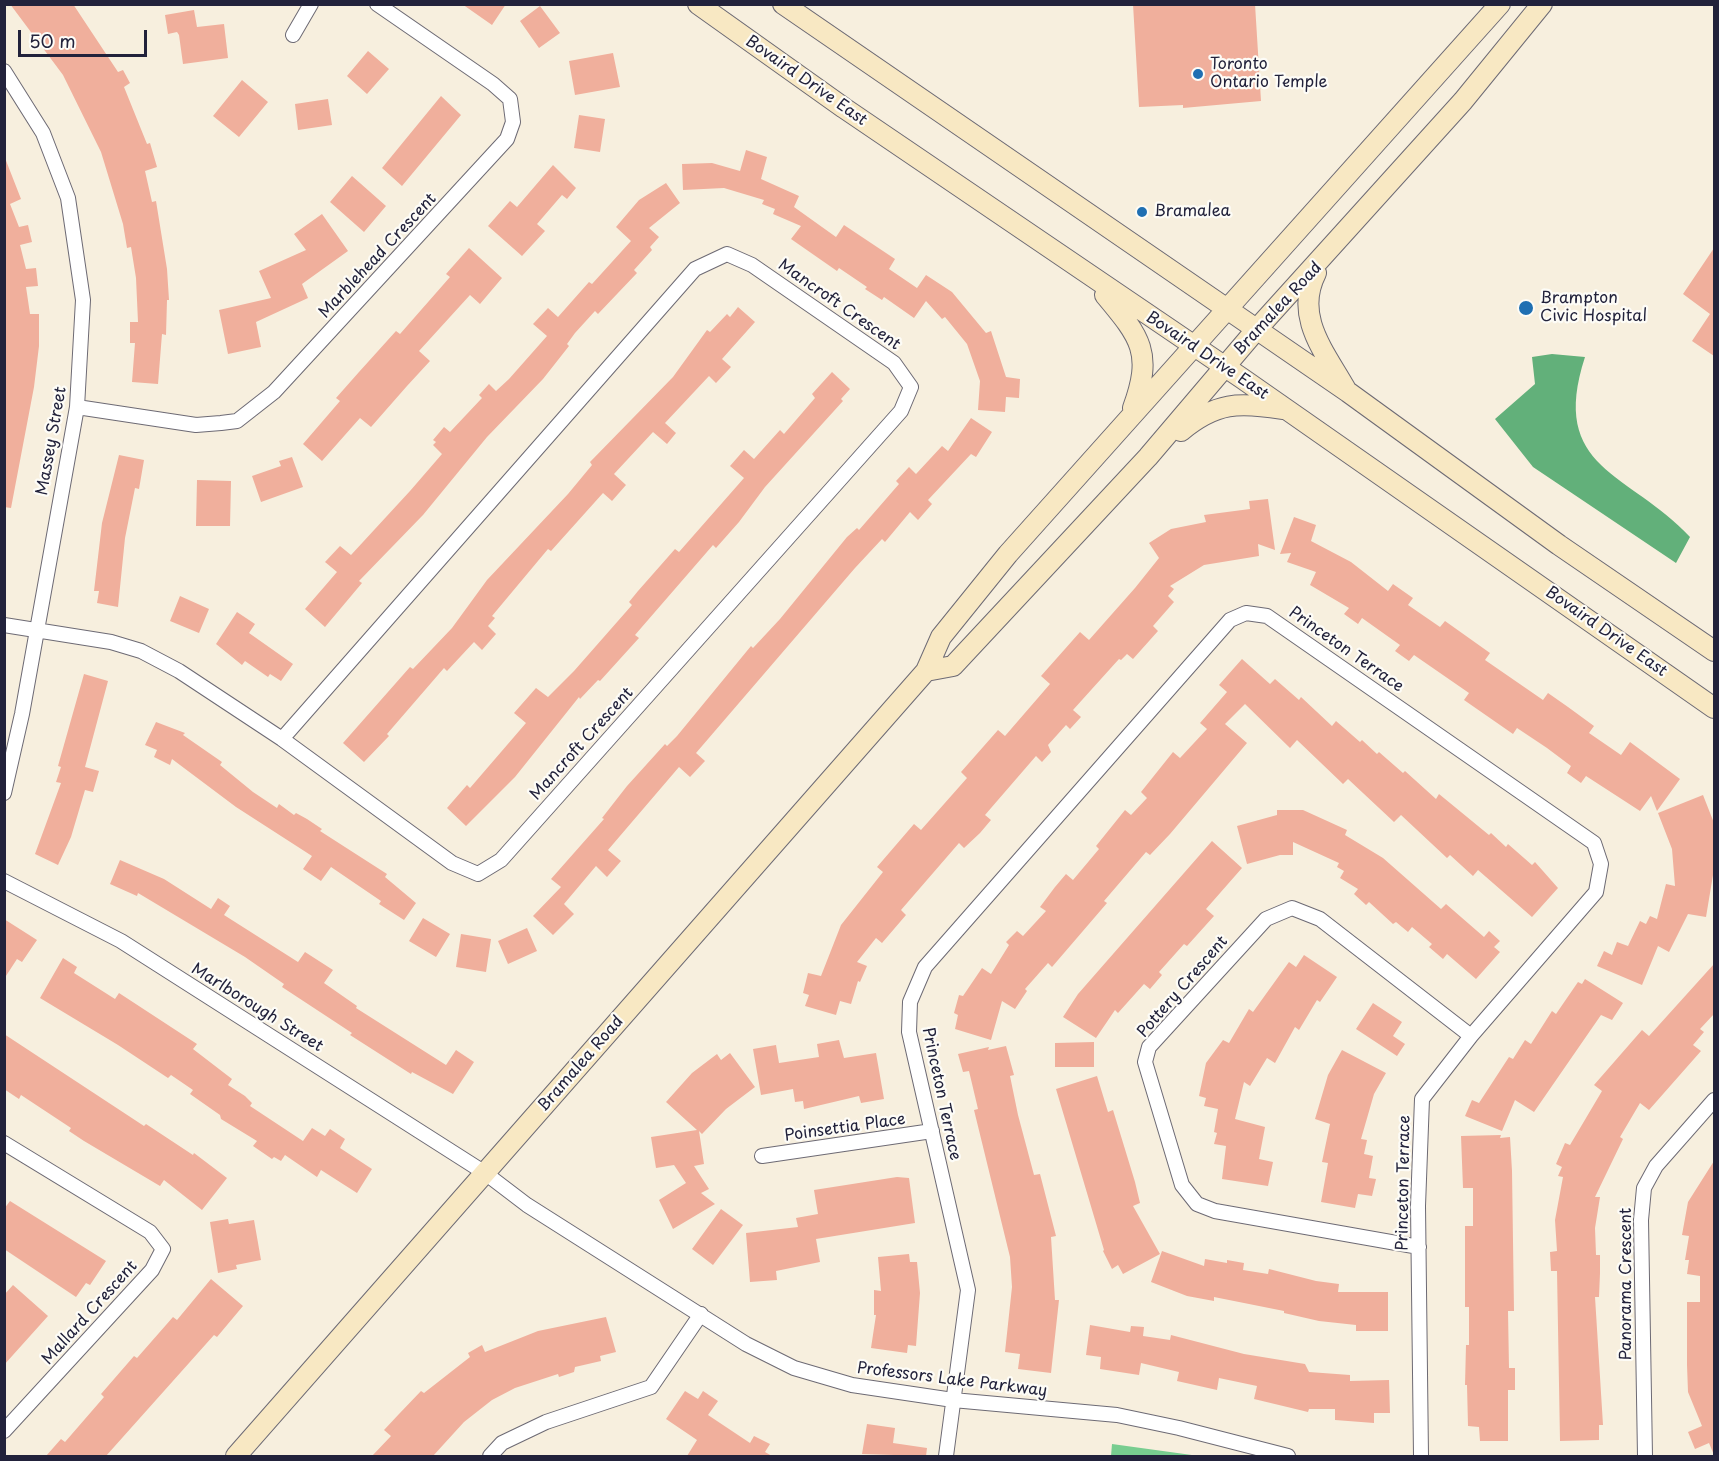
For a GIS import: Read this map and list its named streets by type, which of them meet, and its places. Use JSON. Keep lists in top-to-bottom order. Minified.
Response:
{"streets":{"main road":["Bovaird Drive East","Bramalea Road"],"street":["Marblehead Crescent","Mancroft Crescent","Massey Street","Princeton Terrace","Pottery Crescent","Marlborough Street","Poinsettia Place","Panorama Crescent","Mallard Crescent","Professors Lake Parkway"]},"crossings":[["Bovaird Drive East","Bramalea Road"],["Marblehead Crescent","Massey Street"],["Mancroft Crescent","Massey Street"],["Bramalea Road","Marlborough Street"],["Bramalea Road","Professors Lake Parkway"],["Princeton Terrace","Pottery Crescent"],["Princeton Terrace","Poinsettia Place"],["Princeton Terrace","Professors Lake Parkway"],["Marlborough Street","Professors Lake Parkway"]],"places":["Toronto Ontario Temple","Bramalea","Brampton Civic Hospital"],"scale_bar":"50 m"}
